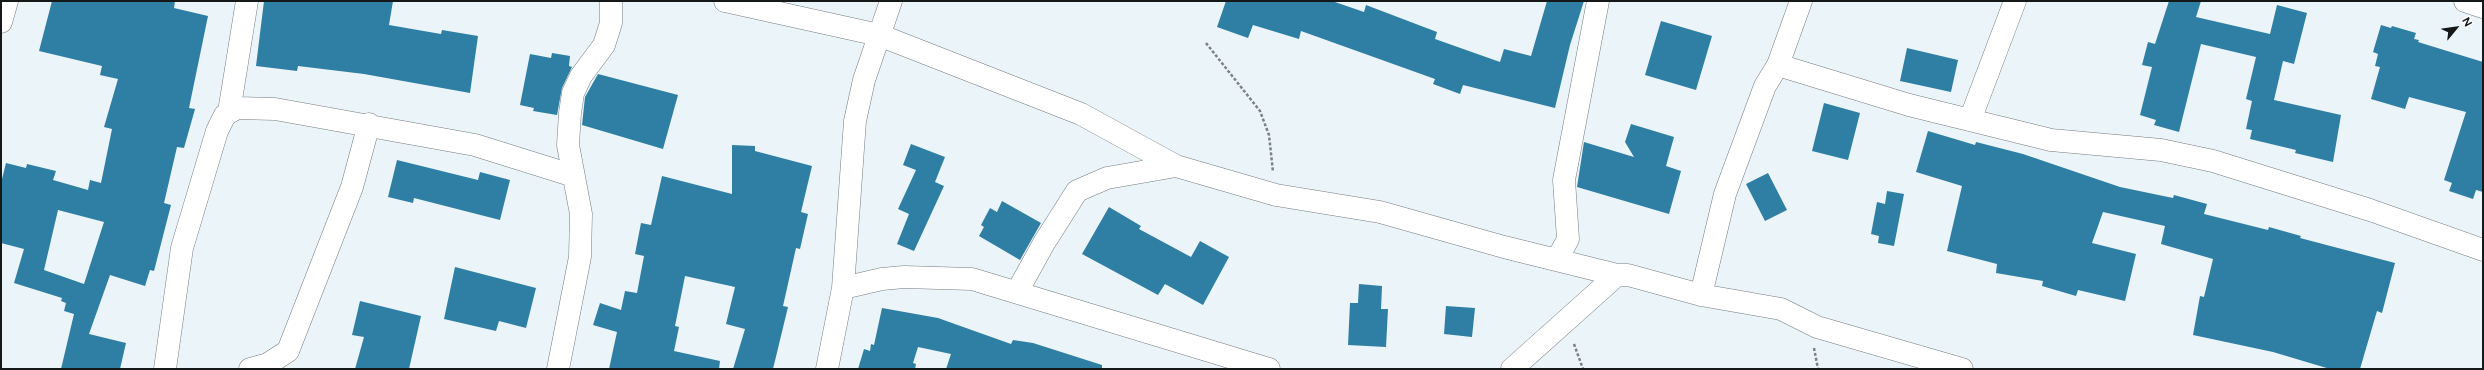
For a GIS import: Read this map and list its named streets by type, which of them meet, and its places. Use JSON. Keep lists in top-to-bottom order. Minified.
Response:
{"north":"top right"}
